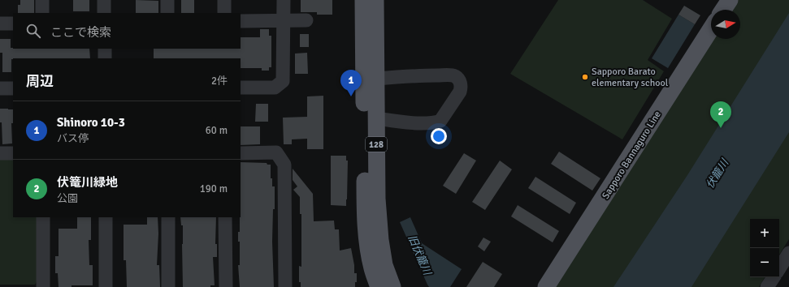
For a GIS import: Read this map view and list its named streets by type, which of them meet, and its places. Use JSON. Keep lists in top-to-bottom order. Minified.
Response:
{"streets":{"main road":["128","Sapporo Bannaguro Line"]},"water":["伏籠川","旧伏籠川"],"places":["Sapporo Barato elementary school"],"north":"right","page":{"search":"ここで検索","heading":["周辺","2件"],"pins":["1","2"],"list":[{"mark":"1","name":"Shinoro 10-3","note":"バス停","value":"60 m"},{"mark":"2","name":"伏篭川緑地","note":"公園","value":"190 m"}],"map_buttons":["+","−"]}}
